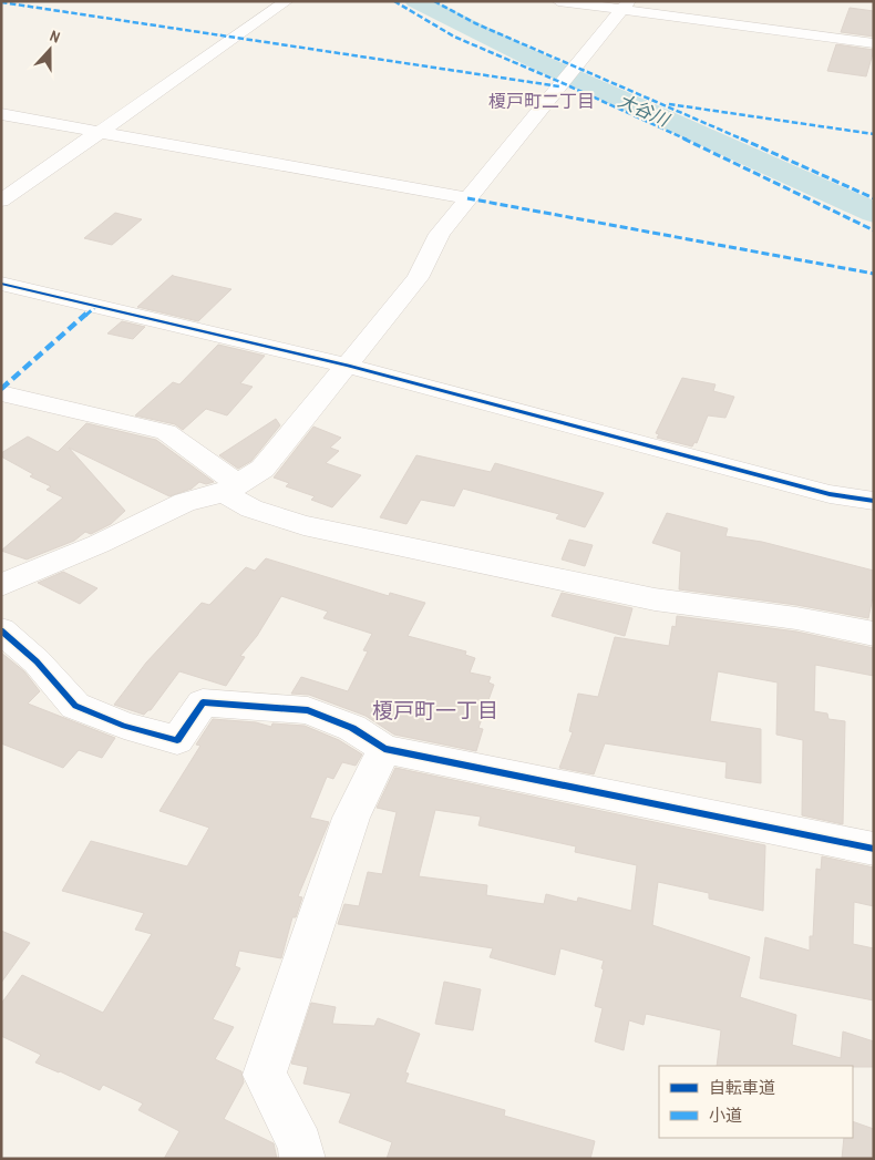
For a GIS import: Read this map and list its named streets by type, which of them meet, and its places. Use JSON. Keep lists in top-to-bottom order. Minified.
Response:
{"districts":["榎戸町二丁目","榎戸町一丁目"],"water":["大谷川"],"legend":["自転車道","小道"],"north":"top"}
